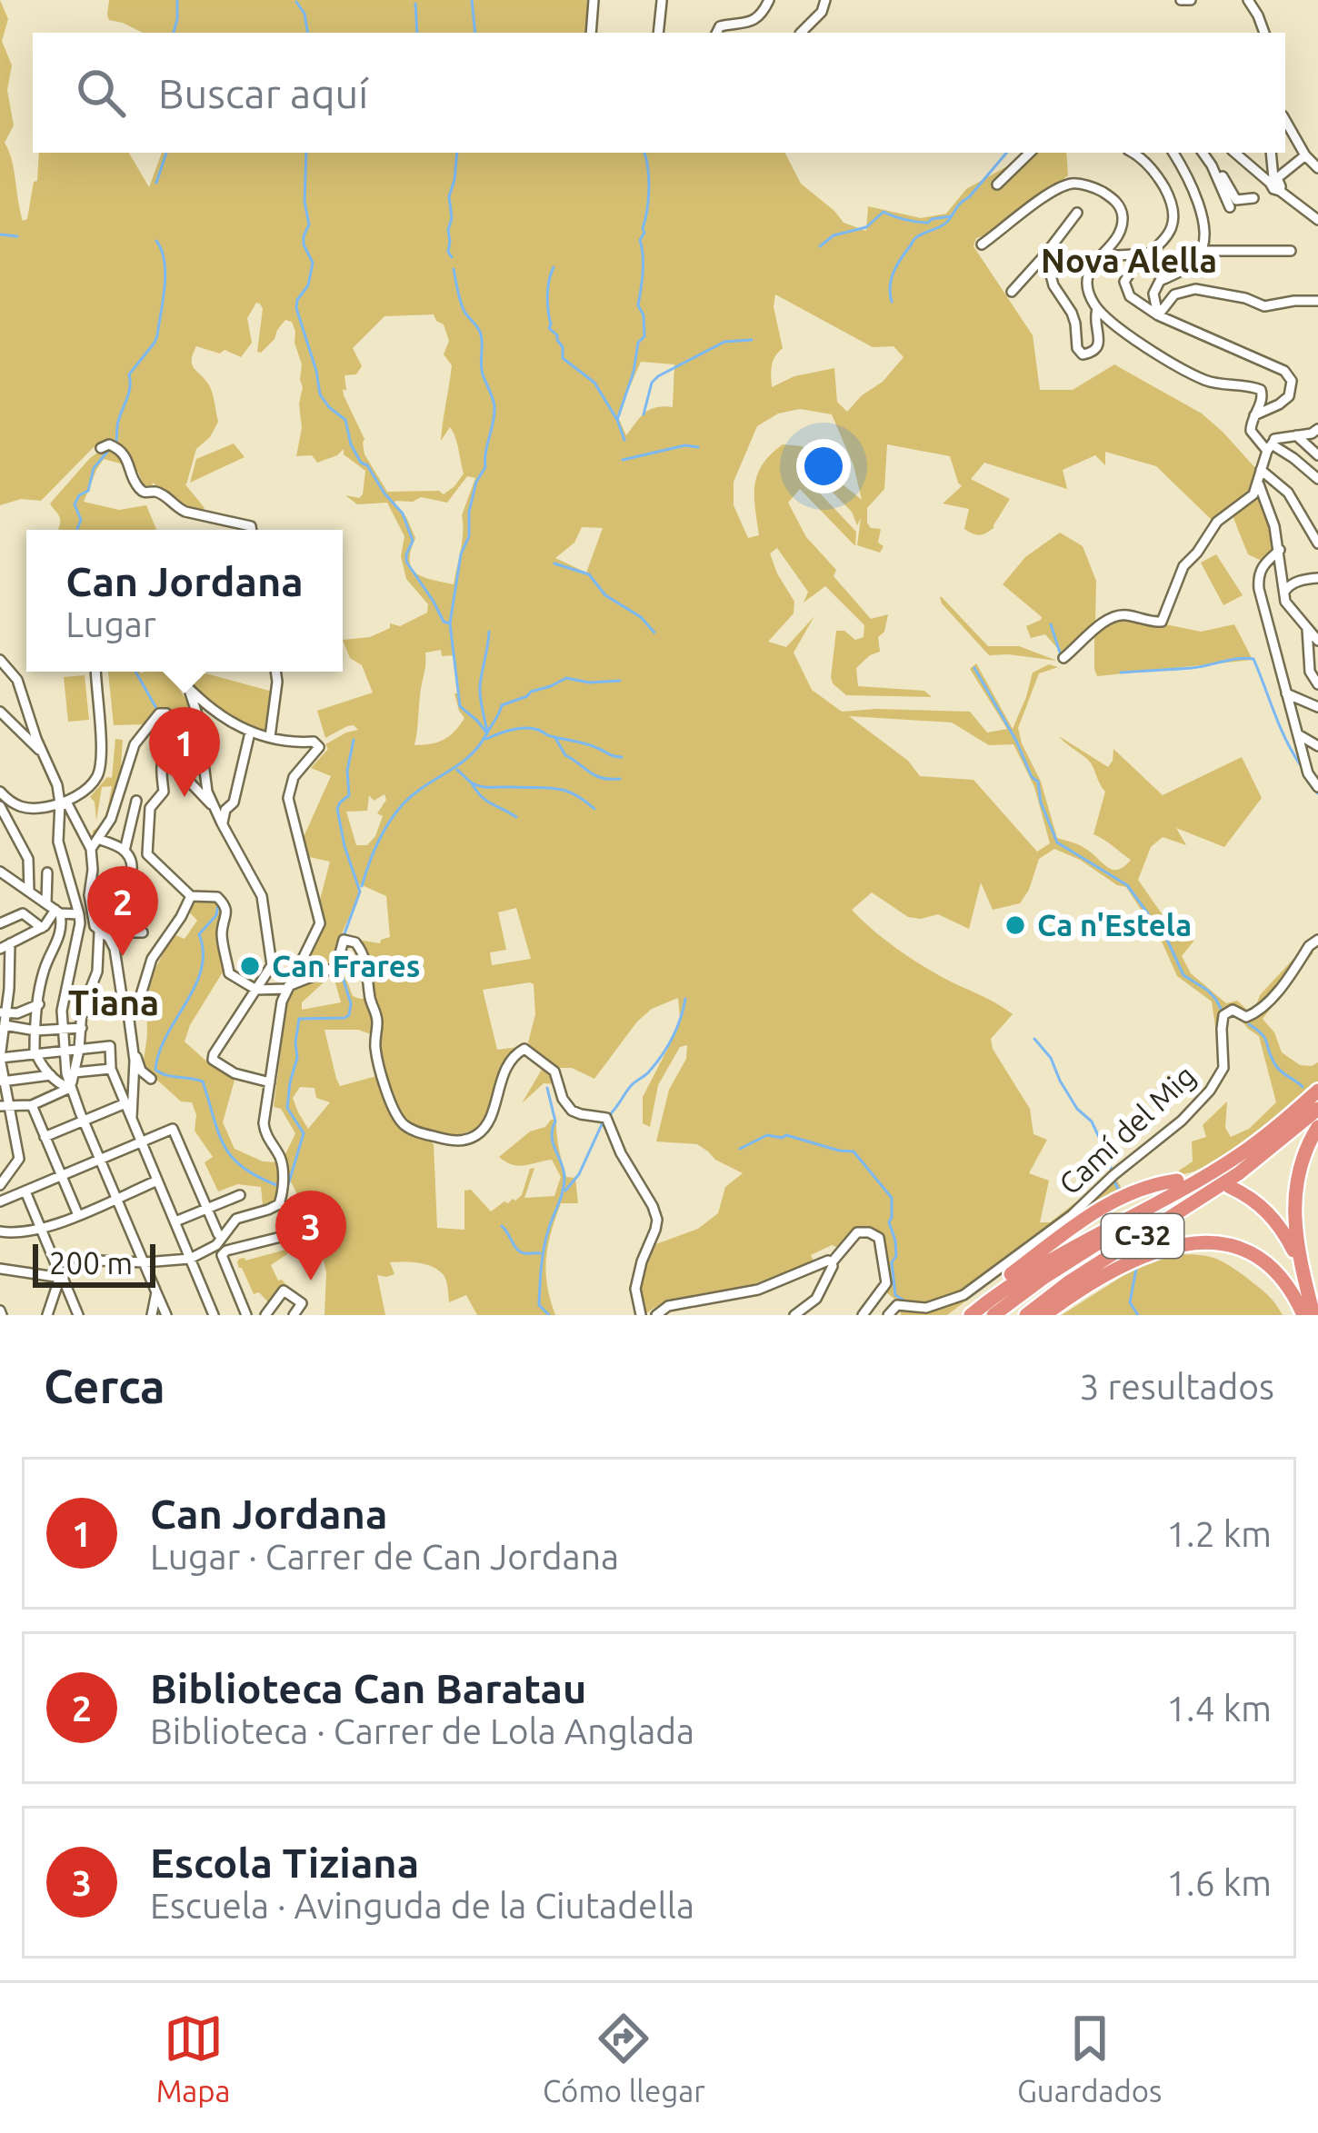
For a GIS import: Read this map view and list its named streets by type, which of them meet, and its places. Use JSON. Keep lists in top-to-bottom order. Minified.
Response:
{"streets":{"highway":["C-32"],"street":["Camí del Mig"]},"districts":["Nova Alella","Tiana"],"places":["Ca n'Estela","Can Frares"],"scale_bar":"200 m","page":{"search":"Buscar aquí","popup":["Can Jordana","Lugar"],"pins":["1","2","3"],"scale":"200 m","heading":["Cerca","3 resultados"],"list":[{"mark":"1","name":"Can Jordana","note":"Lugar · Carrer de Can Jordana","value":"1.2 km"},{"mark":"2","name":"Biblioteca Can Baratau","note":"Biblioteca · Carrer de Lola Anglada","value":"1.4 km"},{"mark":"3","name":"Escola Tiziana","note":"Escuela · Avinguda de la Ciutadella","value":"1.6 km"}],"nav":["Mapa","Cómo llegar","Guardados"]}}
